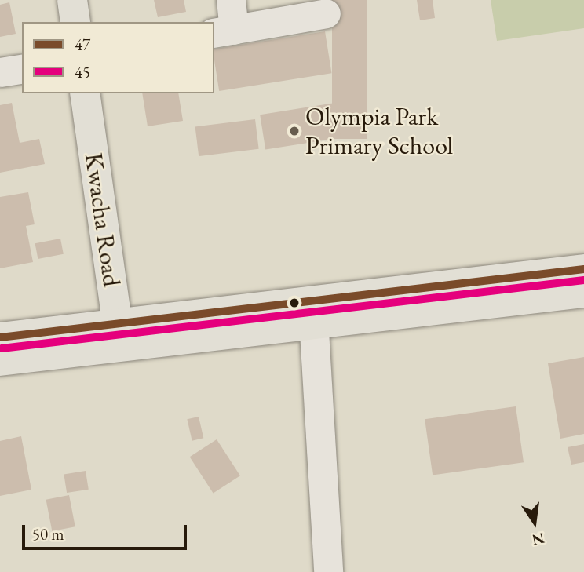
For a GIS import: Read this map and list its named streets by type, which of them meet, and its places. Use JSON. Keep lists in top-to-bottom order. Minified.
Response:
{"streets":{"main road":["Kwacha Road"]},"places":["Olympia Park Primary School"],"lines":["transit line 47","transit line 45"],"legend":["47","45"],"scale_bar":"50 m","north":"bottom"}
